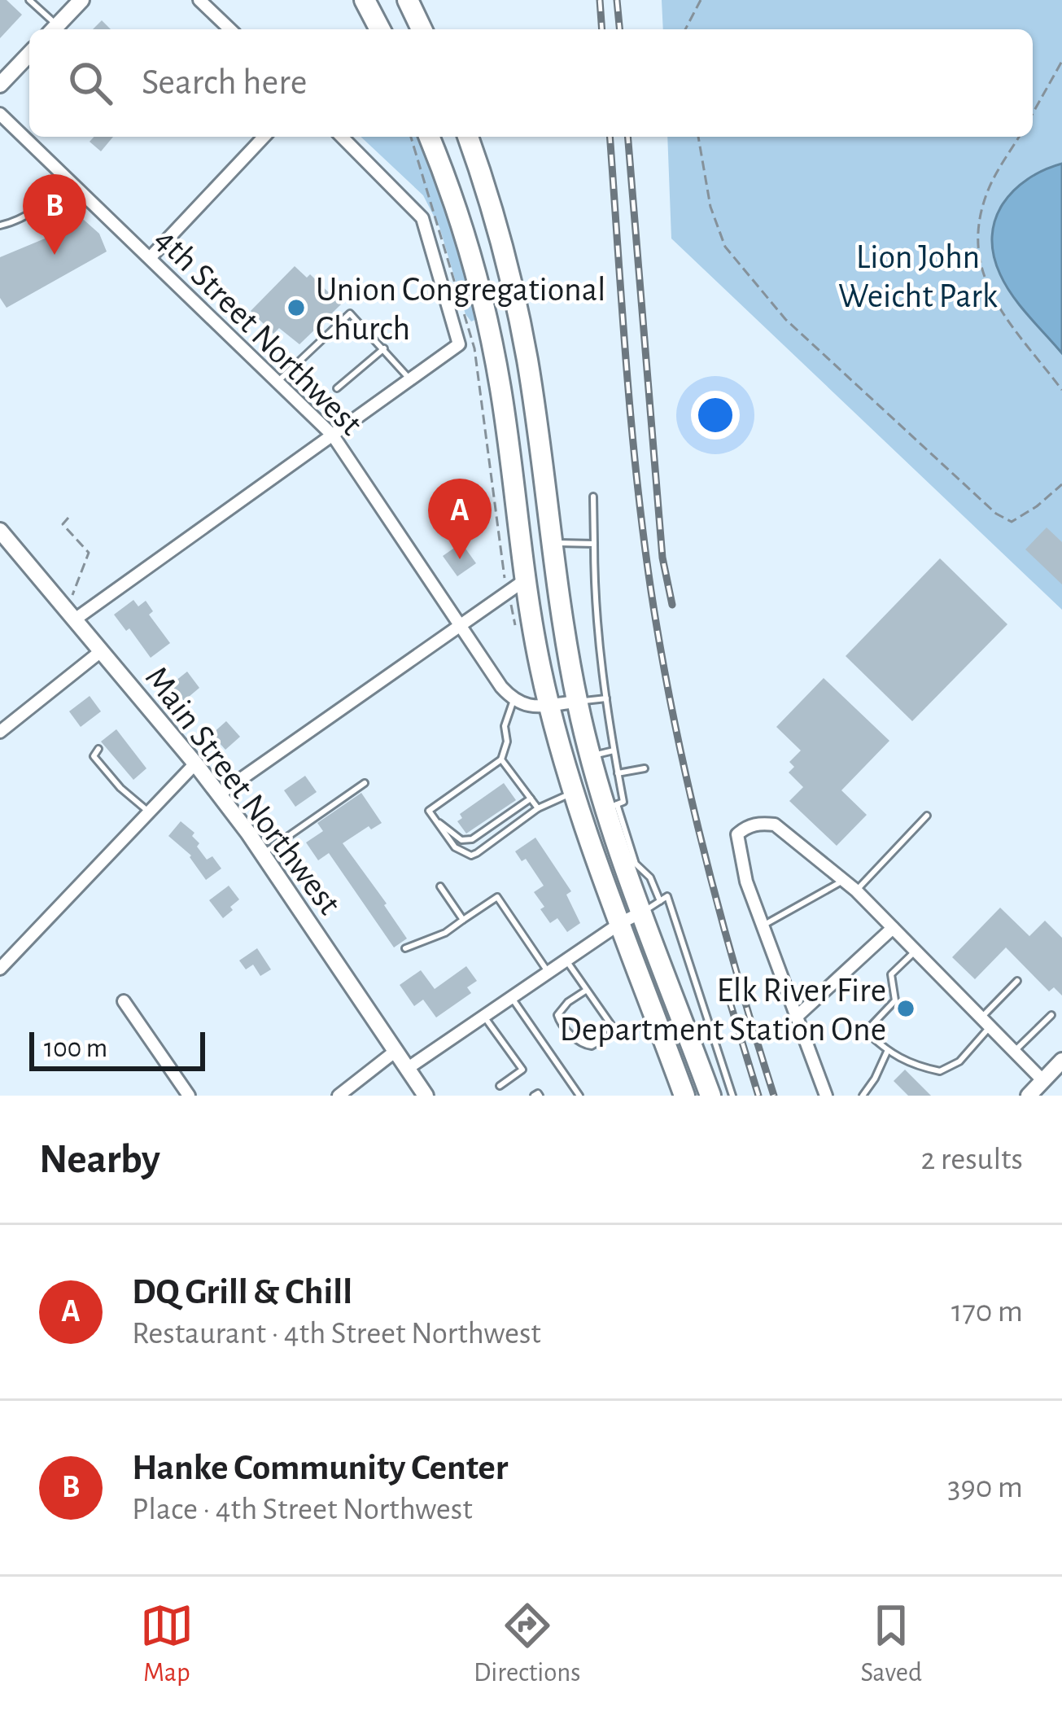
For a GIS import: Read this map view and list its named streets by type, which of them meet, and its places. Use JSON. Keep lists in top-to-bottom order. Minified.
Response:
{"streets":{"street":["4th Street Northwest","Main Street Northwest"]},"parks":["Lion John Weicht Park"],"places":["Union Congregational Church","Elk River Fire Department Station One"],"scale_bar":"100 m","page":{"search":"Search here","pins":["B","A"],"scale":"100 m","heading":["Nearby","2 results"],"list":[{"mark":"A","name":"DQ Grill & Chill","note":"Restaurant · 4th Street Northwest","value":"170 m"},{"mark":"B","name":"Hanke Community Center","note":"Place · 4th Street Northwest","value":"390 m"}],"nav":["Map","Directions","Saved"]}}
